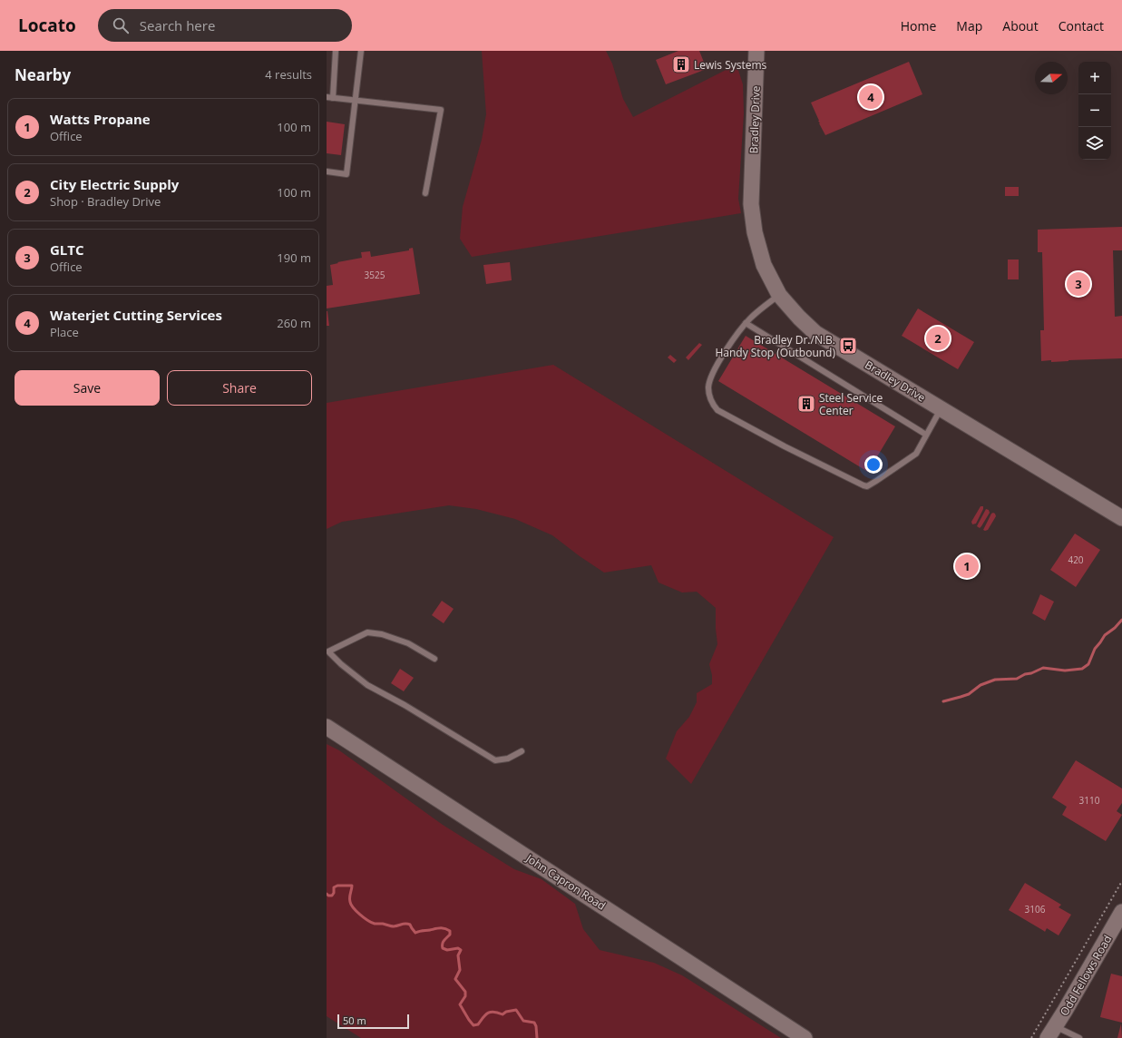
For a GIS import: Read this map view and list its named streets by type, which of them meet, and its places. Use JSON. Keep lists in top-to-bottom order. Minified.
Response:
{"streets":{"street":["Bradley Drive","John Capron Road","Odd Fellows Road"]},"places":{"building":["Lewis Systems","Steel Service Center"],"bus stop":["Bradley Dr./N.B. Handy Stop (Outbound)"]},"house_numbers":["3525","420","3110","3106"],"scale_bar":"50 m","north":"right","page":{"header":"Locato","search":"Search here","nav":["Home","Map","About","Contact"],"heading":["Nearby","4 results"],"map_buttons":["+","−"],"pins":["4","3","2","1"],"list":[{"mark":"1","name":"Watts Propane","note":"Office","value":"100 m"},{"mark":"2","name":"City Electric Supply","note":"Shop · Bradley Drive","value":"100 m"},{"mark":"3","name":"GLTC","note":"Office","value":"190 m"},{"mark":"4","name":"Waterjet Cutting Services","note":"Place","value":"260 m"}],"buttons":["Save","Share"],"scale":"50 m"}}
